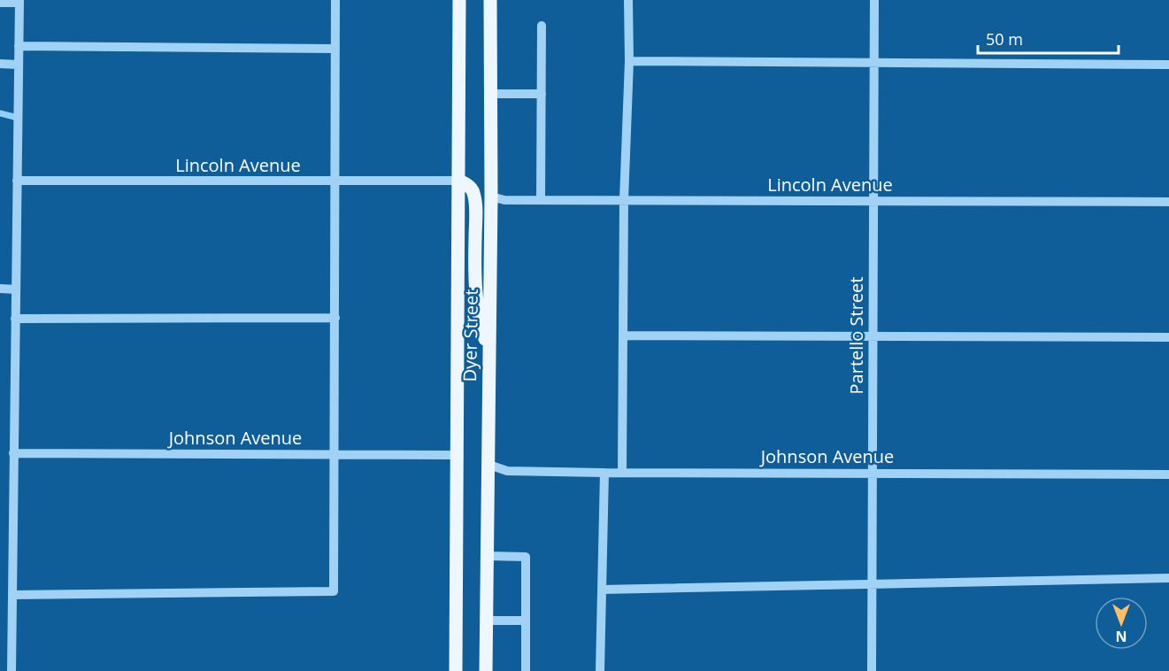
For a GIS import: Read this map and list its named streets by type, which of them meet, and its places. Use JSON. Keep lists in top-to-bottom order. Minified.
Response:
{"streets":{"main road":["Dyer Street"],"street":["Lincoln Avenue","Partello Street","Johnson Avenue"]},"crossings":[["Lincoln Avenue","Dyer Street"],["Lincoln Avenue","Partello Street"],["Dyer Street","Johnson Avenue"],["Partello Street","Johnson Avenue"]],"scale_bar":"50 m","north":"bottom"}
